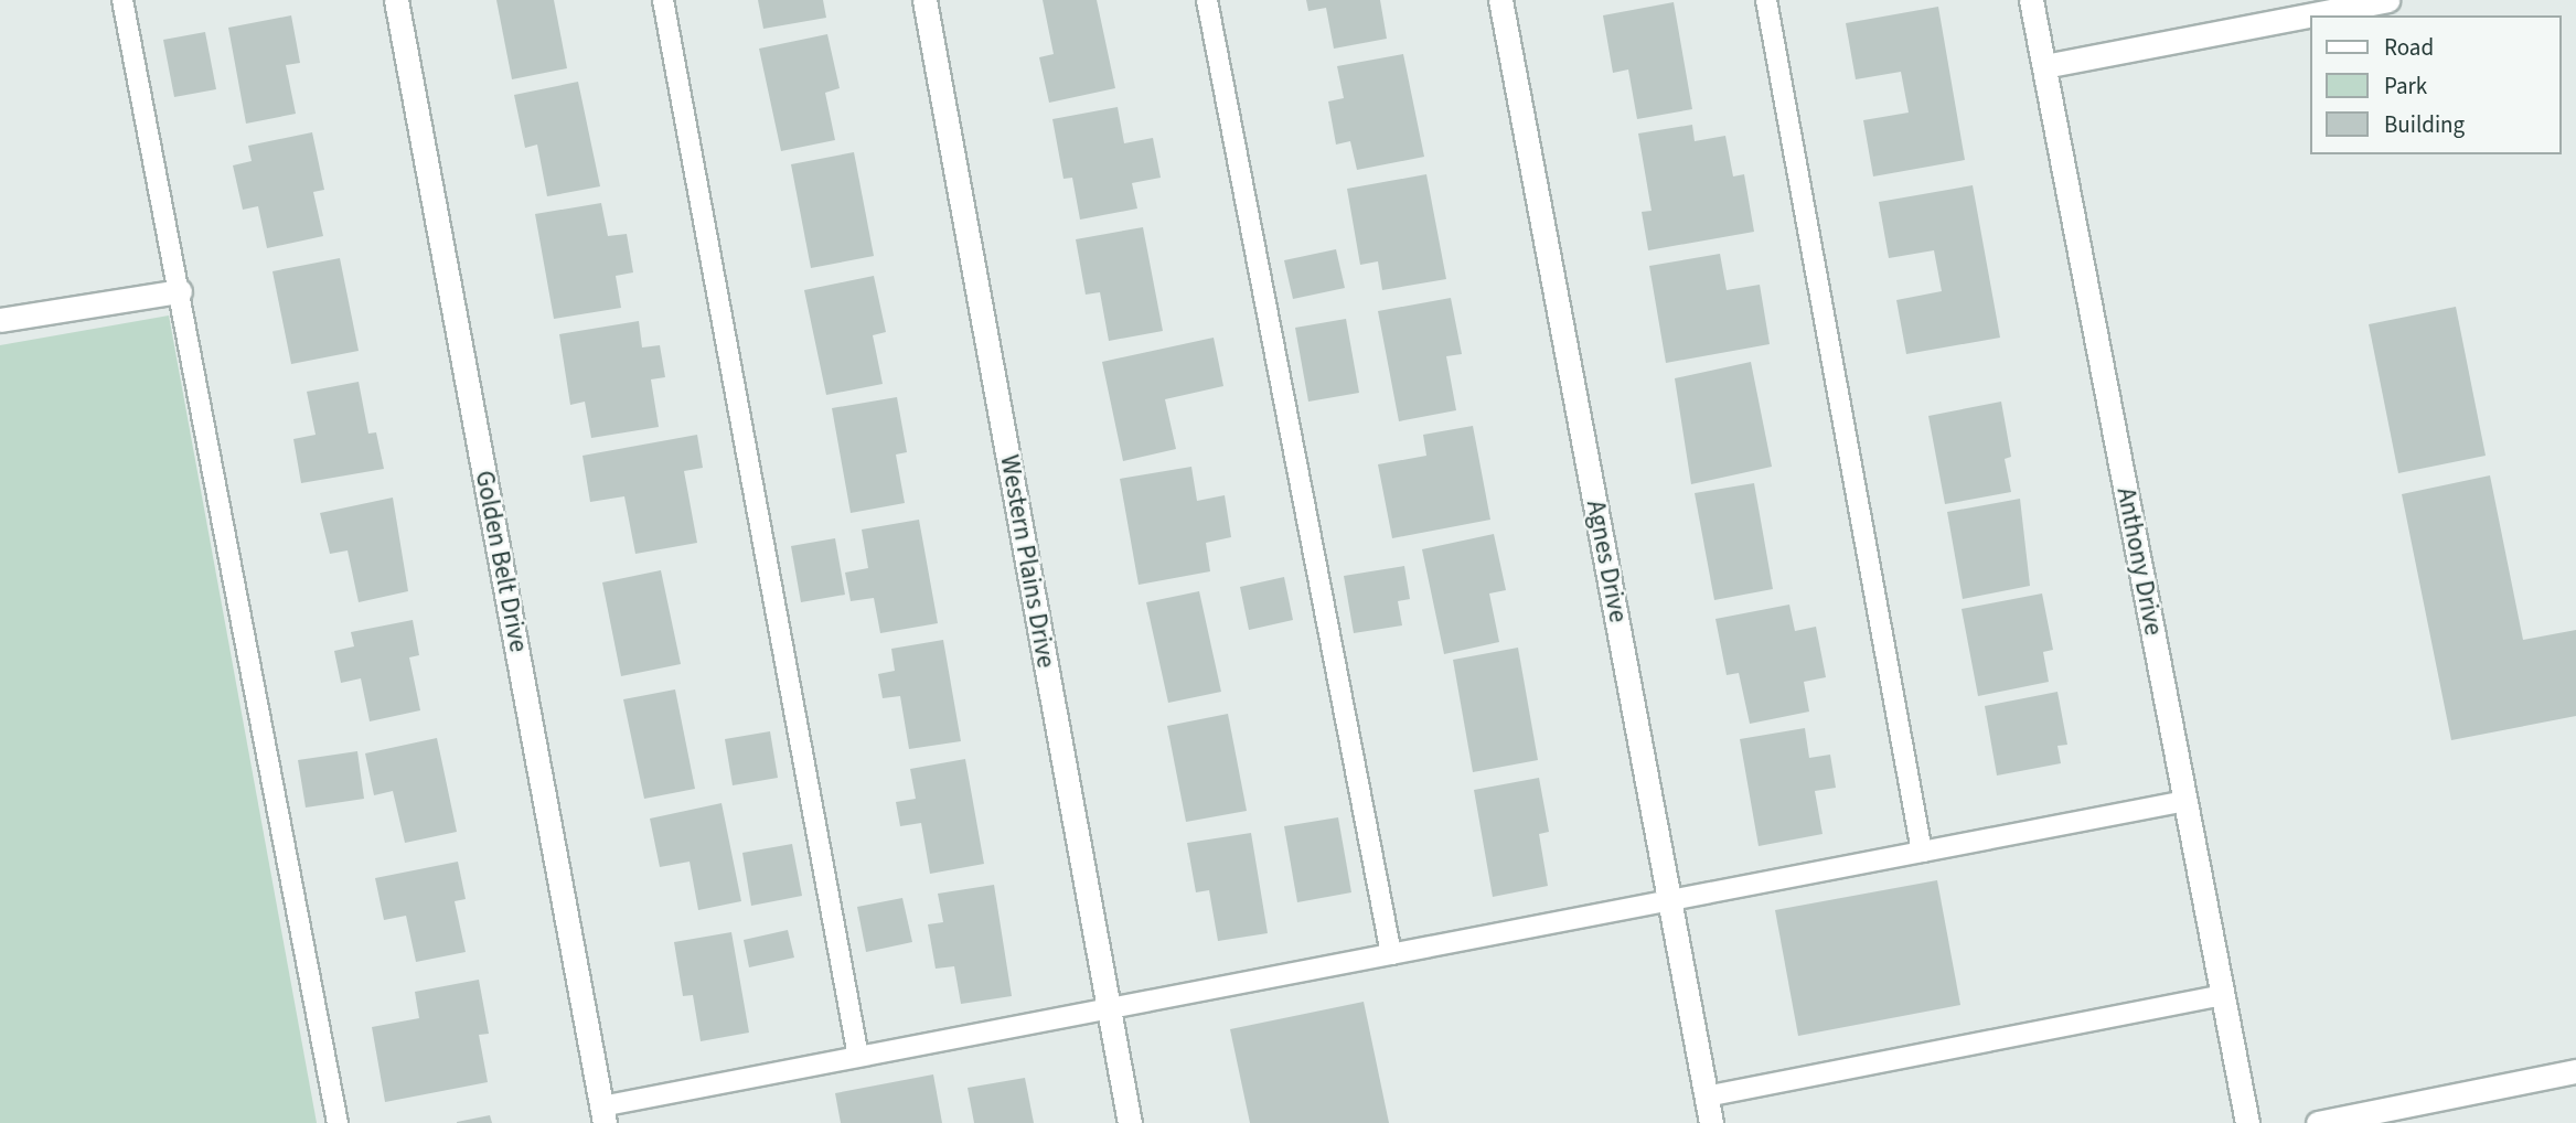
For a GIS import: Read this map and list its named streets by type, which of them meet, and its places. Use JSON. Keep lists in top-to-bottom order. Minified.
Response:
{"streets":{"street":["Golden Belt Drive","Western Plains Drive","Agnes Drive","Anthony Drive"]},"legend":["Road","Park","Building"]}
